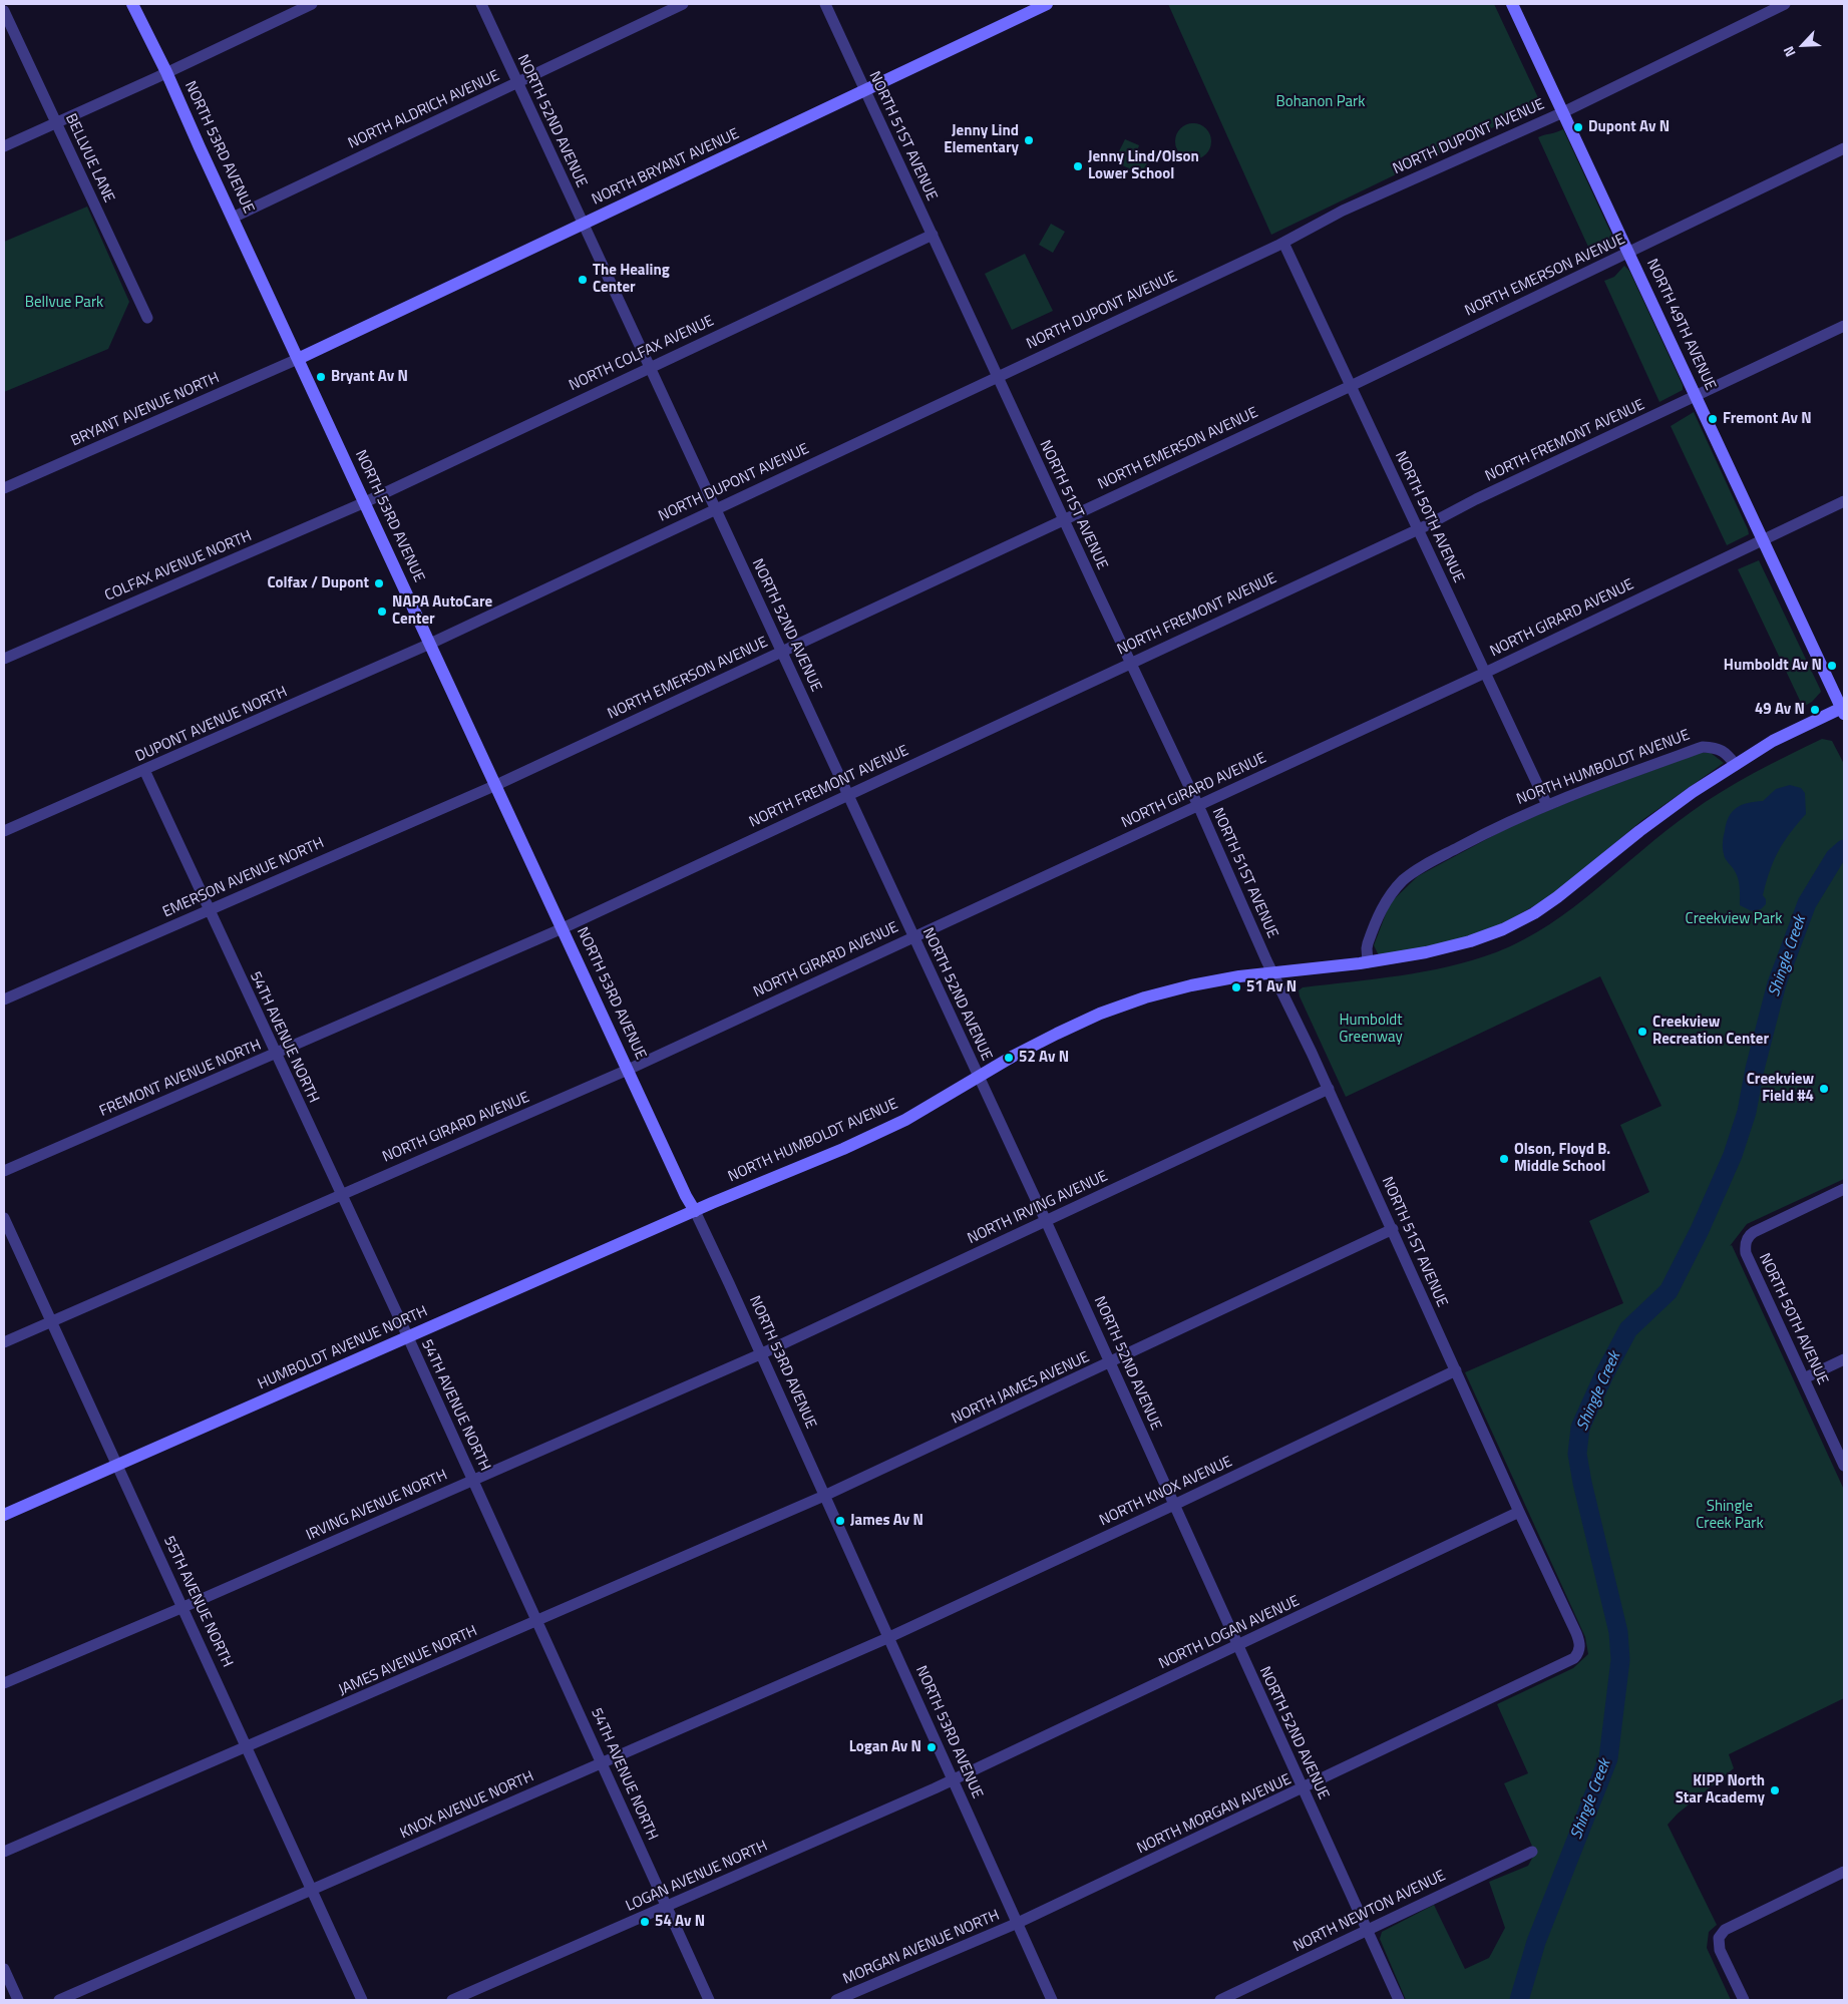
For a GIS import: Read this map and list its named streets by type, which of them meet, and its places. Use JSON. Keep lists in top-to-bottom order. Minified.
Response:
{"streets":{"street":["NORTH ALDRICH AVENUE","NORTH 52ND AVENUE","NORTH 51ST AVENUE","NORTH DUPONT AVENUE","NORTH 53RD AVENUE","BELLVUE LANE","NORTH BRYANT AVENUE","NORTH EMERSON AVENUE","NORTH 49TH AVENUE","NORTH COLFAX AVENUE","BRYANT AVENUE NORTH","NORTH FREMONT AVENUE","NORTH 50TH AVENUE","COLFAX AVENUE NORTH","NORTH GIRARD AVENUE","DUPONT AVENUE NORTH","NORTH HUMBOLDT AVENUE","EMERSON AVENUE NORTH","54TH AVENUE NORTH","FREMONT AVENUE NORTH","NORTH IRVING AVENUE","HUMBOLDT AVENUE NORTH","NORTH JAMES AVENUE","NORTH KNOX AVENUE","IRVING AVENUE NORTH","55TH AVENUE NORTH","NORTH LOGAN AVENUE","JAMES AVENUE NORTH","KNOX AVENUE NORTH","NORTH MORGAN AVENUE","LOGAN AVENUE NORTH","NORTH NEWTON AVENUE","MORGAN AVENUE NORTH"]},"crossings":[["NORTH ALDRICH AVENUE","NORTH 52ND AVENUE"],["NORTH ALDRICH AVENUE","NORTH 53RD AVENUE"],["NORTH 52ND AVENUE","NORTH DUPONT AVENUE"],["NORTH 52ND AVENUE","NORTH BRYANT AVENUE"],["NORTH 52ND AVENUE","NORTH EMERSON AVENUE"],["NORTH 52ND AVENUE","NORTH COLFAX AVENUE"],["NORTH 52ND AVENUE","NORTH FREMONT AVENUE"],["NORTH 52ND AVENUE","NORTH GIRARD AVENUE"],["NORTH 52ND AVENUE","NORTH HUMBOLDT AVENUE"],["NORTH 52ND AVENUE","NORTH IRVING AVENUE"],["NORTH 52ND AVENUE","NORTH JAMES AVENUE"],["NORTH 52ND AVENUE","NORTH KNOX AVENUE"],["NORTH 52ND AVENUE","NORTH LOGAN AVENUE"],["NORTH 52ND AVENUE","NORTH MORGAN AVENUE"],["NORTH 52ND AVENUE","NORTH NEWTON AVENUE"],["NORTH 51ST AVENUE","NORTH DUPONT AVENUE"],["NORTH 51ST AVENUE","NORTH BRYANT AVENUE"],["NORTH 51ST AVENUE","NORTH EMERSON AVENUE"],["NORTH 51ST AVENUE","NORTH COLFAX AVENUE"],["NORTH 51ST AVENUE","NORTH FREMONT AVENUE"],["NORTH 51ST AVENUE","NORTH GIRARD AVENUE"],["NORTH 51ST AVENUE","NORTH HUMBOLDT AVENUE"],["NORTH 51ST AVENUE","NORTH IRVING AVENUE"],["NORTH 51ST AVENUE","NORTH JAMES AVENUE"],["NORTH 51ST AVENUE","NORTH KNOX AVENUE"],["NORTH 51ST AVENUE","NORTH LOGAN AVENUE"],["NORTH 51ST AVENUE","NORTH MORGAN AVENUE"],["NORTH DUPONT AVENUE","NORTH 53RD AVENUE"],["NORTH DUPONT AVENUE","NORTH 49TH AVENUE"],["NORTH DUPONT AVENUE","NORTH 50TH AVENUE"],["NORTH DUPONT AVENUE","DUPONT AVENUE NORTH"],["NORTH 53RD AVENUE","NORTH BRYANT AVENUE"],["NORTH 53RD AVENUE","NORTH EMERSON AVENUE"],["NORTH 53RD AVENUE","NORTH COLFAX AVENUE"],["NORTH 53RD AVENUE","BRYANT AVENUE NORTH"],["NORTH 53RD AVENUE","NORTH FREMONT AVENUE"],["NORTH 53RD AVENUE","COLFAX AVENUE NORTH"],["NORTH 53RD AVENUE","NORTH GIRARD AVENUE"],["NORTH 53RD AVENUE","DUPONT AVENUE NORTH"],["NORTH 53RD AVENUE","NORTH HUMBOLDT AVENUE"],["NORTH 53RD AVENUE","EMERSON AVENUE NORTH"],["NORTH 53RD AVENUE","FREMONT AVENUE NORTH"],["NORTH 53RD AVENUE","NORTH IRVING AVENUE"],["NORTH 53RD AVENUE","HUMBOLDT AVENUE NORTH"],["NORTH 53RD AVENUE","NORTH JAMES AVENUE"],["NORTH 53RD AVENUE","NORTH KNOX AVENUE"],["NORTH 53RD AVENUE","IRVING AVENUE NORTH"],["NORTH 53RD AVENUE","NORTH LOGAN AVENUE"],["NORTH 53RD AVENUE","JAMES AVENUE NORTH"],["NORTH 53RD AVENUE","KNOX AVENUE NORTH"],["NORTH 53RD AVENUE","NORTH MORGAN AVENUE"],["NORTH 53RD AVENUE","LOGAN AVENUE NORTH"],["NORTH 53RD AVENUE","MORGAN AVENUE NORTH"],["NORTH BRYANT AVENUE","BRYANT AVENUE NORTH"],["NORTH EMERSON AVENUE","NORTH 49TH AVENUE"],["NORTH EMERSON AVENUE","NORTH 50TH AVENUE"],["NORTH EMERSON AVENUE","EMERSON AVENUE NORTH"],["NORTH 49TH AVENUE","NORTH FREMONT AVENUE"],["NORTH 49TH AVENUE","NORTH GIRARD AVENUE"],["NORTH 49TH AVENUE","NORTH HUMBOLDT AVENUE"],["NORTH COLFAX AVENUE","COLFAX AVENUE NORTH"],["NORTH FREMONT AVENUE","NORTH 50TH AVENUE"],["NORTH FREMONT AVENUE","FREMONT AVENUE NORTH"],["NORTH 50TH AVENUE","NORTH GIRARD AVENUE"],["NORTH 50TH AVENUE","NORTH HUMBOLDT AVENUE"],["NORTH GIRARD AVENUE","54TH AVENUE NORTH"],["NORTH GIRARD AVENUE","55TH AVENUE NORTH"],["DUPONT AVENUE NORTH","54TH AVENUE NORTH"],["NORTH HUMBOLDT AVENUE","HUMBOLDT AVENUE NORTH"],["EMERSON AVENUE NORTH","54TH AVENUE NORTH"],["54TH AVENUE NORTH","FREMONT AVENUE NORTH"],["54TH AVENUE NORTH","HUMBOLDT AVENUE NORTH"],["54TH AVENUE NORTH","IRVING AVENUE NORTH"],["54TH AVENUE NORTH","JAMES AVENUE NORTH"],["54TH AVENUE NORTH","KNOX AVENUE NORTH"],["54TH AVENUE NORTH","LOGAN AVENUE NORTH"],["NORTH IRVING AVENUE","IRVING AVENUE NORTH"],["HUMBOLDT AVENUE NORTH","55TH AVENUE NORTH"],["NORTH JAMES AVENUE","JAMES AVENUE NORTH"],["NORTH KNOX AVENUE","KNOX AVENUE NORTH"],["IRVING AVENUE NORTH","55TH AVENUE NORTH"],["55TH AVENUE NORTH","JAMES AVENUE NORTH"],["55TH AVENUE NORTH","KNOX AVENUE NORTH"],["NORTH LOGAN AVENUE","LOGAN AVENUE NORTH"],["NORTH MORGAN AVENUE","MORGAN AVENUE NORTH"]],"water":["Shingle Creek"],"parks":["Bohanon Park","Bellvue Park","Creekview Park","Humboldt Greenway","Shingle Creek Park"],"places":["Dupont Av N","Jenny Lind Elementary","Jenny Lind/Olson Lower School","The Healing Center","Bryant Av N","Fremont Av N","Colfax / Dupont","NAPA AutoCare Center","Humboldt Av N","49 Av N","51 Av N","Creekview Recreation Center","52 Av N","Creekview Field #4","Olson, Floyd B. Middle School","James Av N","Logan Av N","KIPP North Star Academy","54 Av N"],"north":"bottom left"}
